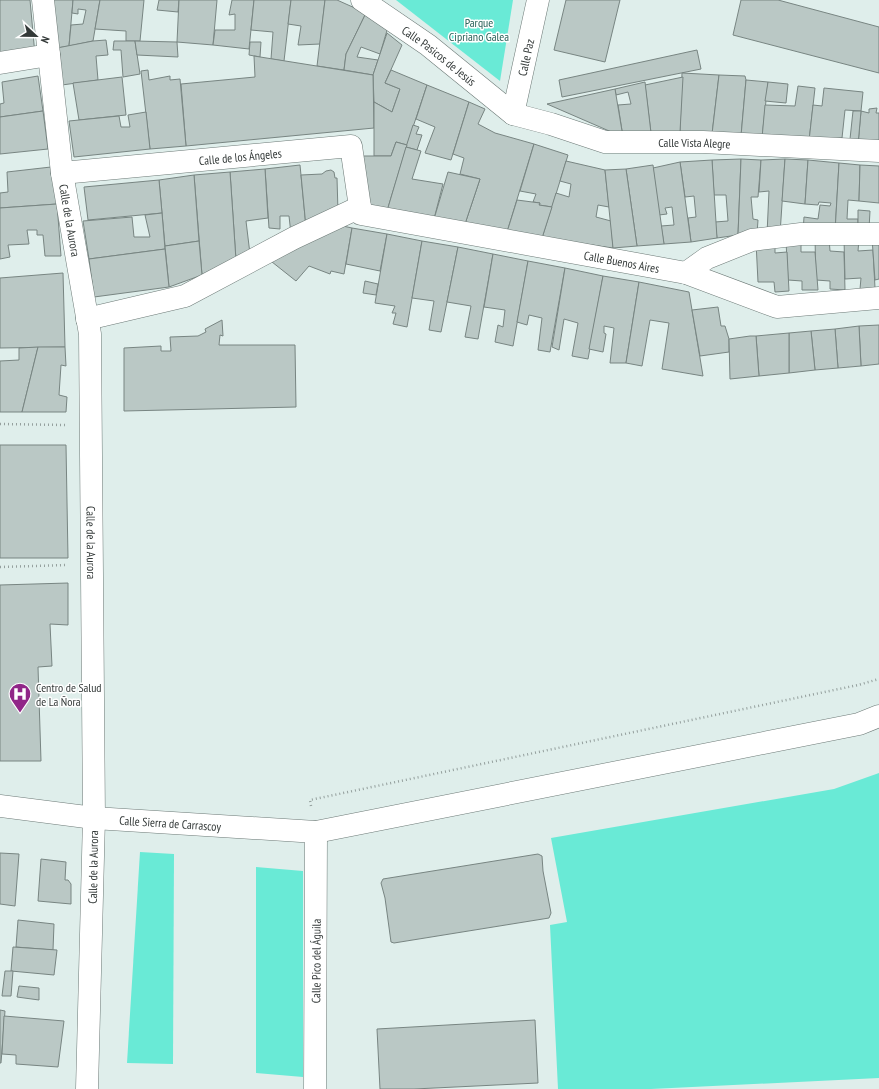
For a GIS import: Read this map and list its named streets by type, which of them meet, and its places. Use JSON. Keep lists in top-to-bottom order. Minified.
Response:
{"streets":{"street":["Calle Pasicos de Jesús","Calle Paz","Calle Vista Alegre","Calle de los Ángeles","Calle de la Aurora","Calle Buenos Aires","Calle Sierra de Carrascoy","Calle Pico del Águila"]},"crossings":[["Calle Pasicos de Jesús","Calle Paz"],["Calle Pasicos de Jesús","Calle Vista Alegre"],["Calle Paz","Calle Vista Alegre"],["Calle de los Ángeles","Calle de la Aurora"],["Calle de los Ángeles","Calle Buenos Aires"],["Calle de la Aurora","Calle Sierra de Carrascoy"],["Calle Sierra de Carrascoy","Calle Pico del Águila"]],"parks":["Parque Cipriano Galea"],"places":{"hospital":["Centro de Salud de La Ñora"]},"north":"right"}
